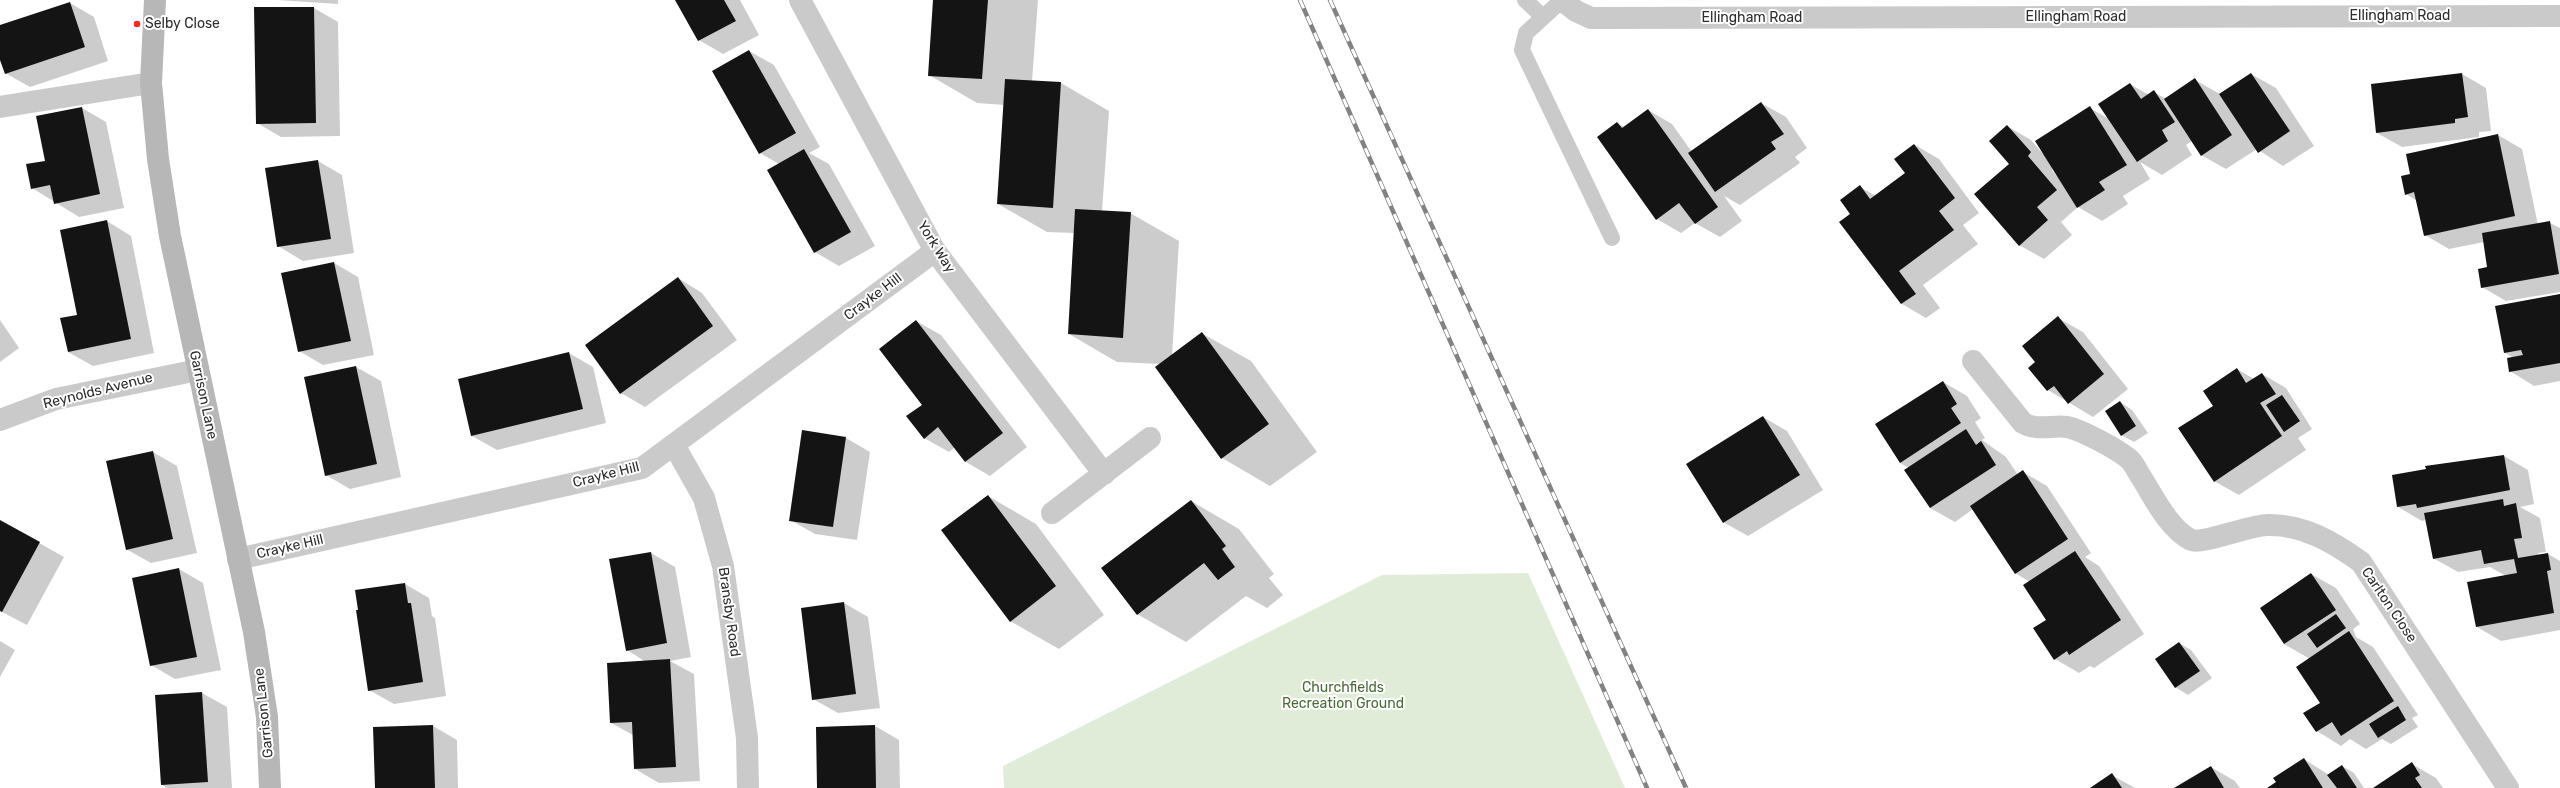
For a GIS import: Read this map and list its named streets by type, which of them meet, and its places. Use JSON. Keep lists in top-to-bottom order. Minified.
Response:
{"streets":{"street":["Ellingham Road","York Way","Crayke Hill","Reynolds Avenue","Garrison Lane","Carlton Close","Bransby Road"]},"crossings":[["York Way","Crayke Hill"],["Crayke Hill","Garrison Lane"],["Crayke Hill","Bransby Road"],["Reynolds Avenue","Garrison Lane"]],"parks":["Churchfields Recreation Ground"],"places":["Selby Close"]}
